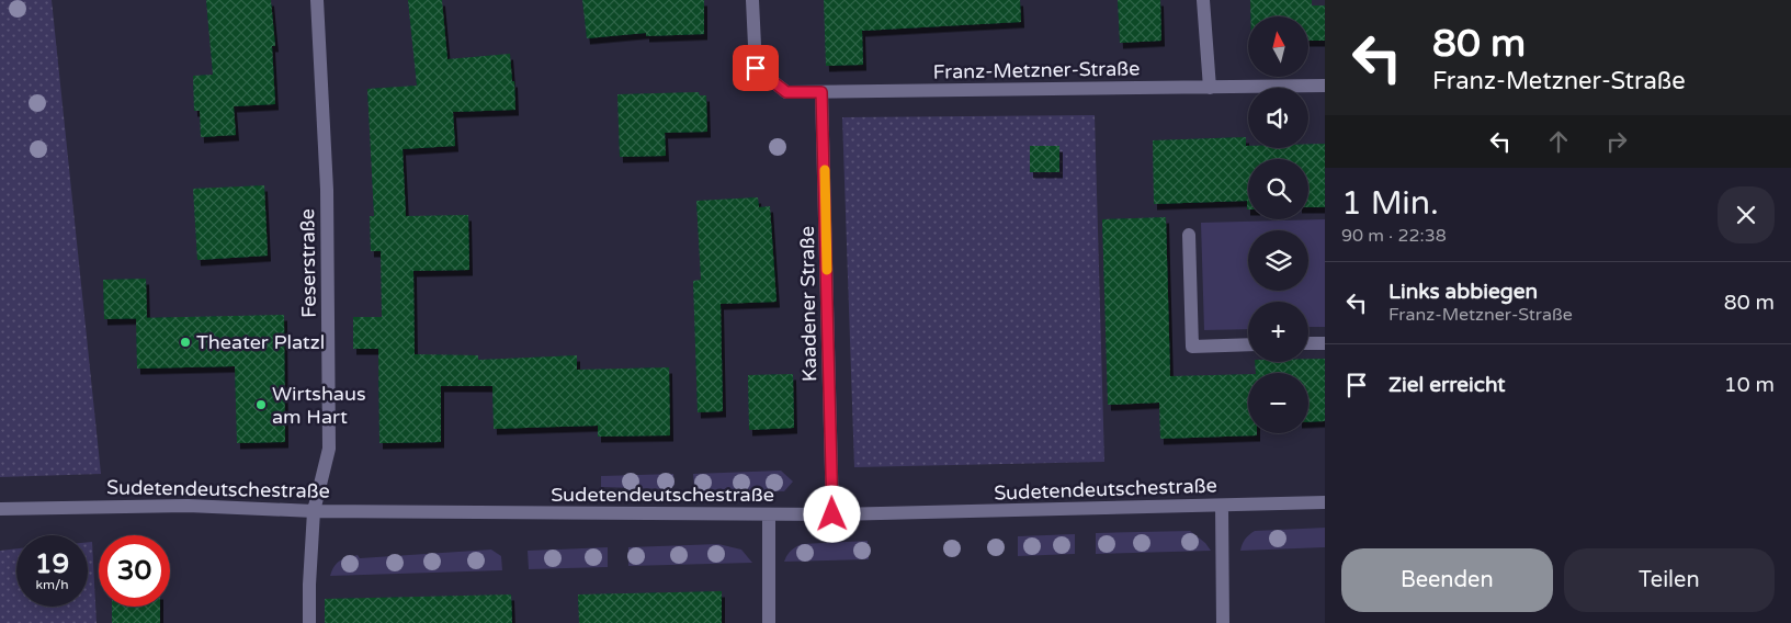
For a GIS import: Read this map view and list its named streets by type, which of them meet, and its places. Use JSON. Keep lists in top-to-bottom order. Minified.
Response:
{"streets":{"street":["Franz-Metzner-Straße","Feserstraße","Kaadener Straße","Sudetendeutschestraße"]},"crossings":[["Franz-Metzner-Straße","Kaadener Straße"],["Feserstraße","Sudetendeutschestraße"],["Kaadener Straße","Sudetendeutschestraße"]],"places":["Theater Platzl","Wirtshaus am Hart"],"north":"top","page":{"turn":["80 m","Franz-Metzner-Straße"],"map_buttons":["+","−"],"heading":["1 Min.","90 m · 22:38"],"list":[{"name":"Links abbiegen","note":"Franz-Metzner-Straße","value":"80 m"},{"name":"Ziel erreicht","value":"10 m"}],"speed":"19 km/h","limit":"30","buttons":["Beenden","Teilen"]}}
